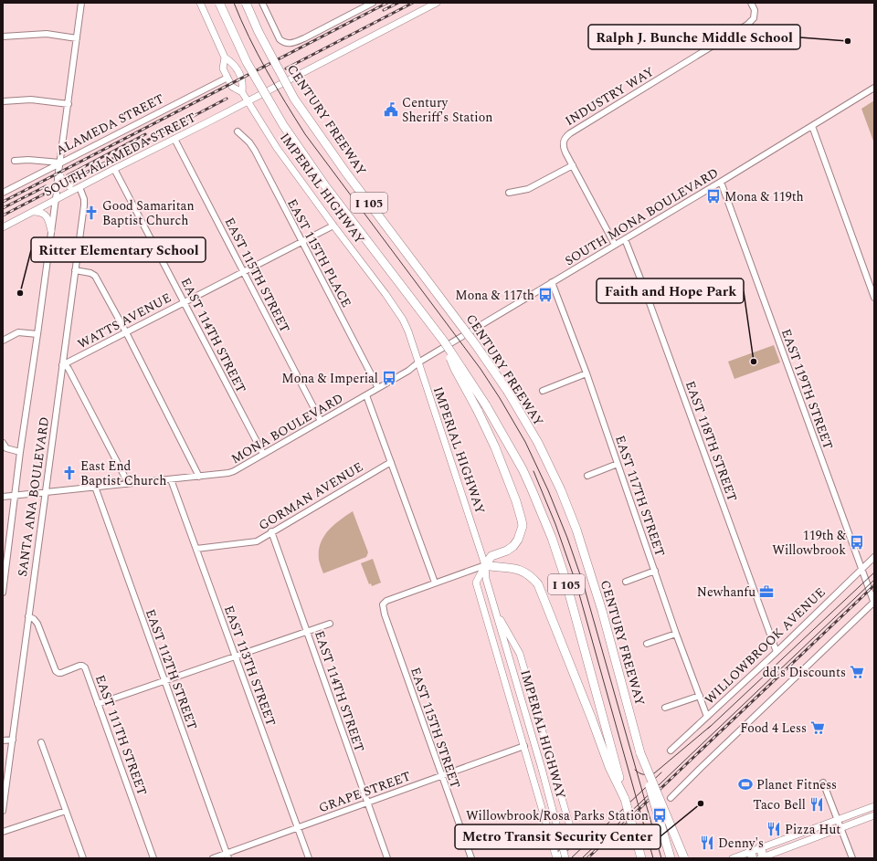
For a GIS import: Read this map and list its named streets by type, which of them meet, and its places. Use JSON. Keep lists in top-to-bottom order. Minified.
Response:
{"streets":{"highway":["CENTURY FREEWAY","I 105"],"main road":["SOUTH ALAMEDA STREET","IMPERIAL HIGHWAY"],"street":["INDUSTRY WAY","ALAMEDA STREET","SOUTH MONA BOULEVARD","EAST 115TH PLACE","EAST 115TH STREET","WATTS AVENUE","EAST 114TH STREET","EAST 119TH STREET","MONA BOULEVARD","EAST 118TH STREET","GORMAN AVENUE","EAST 117TH STREET","SANTA ANA BOULEVARD","WILLOWBROOK AVENUE","EAST 113TH STREET","EAST 112TH STREET","EAST 111TH STREET","GRAPE STREET"]},"crossings":[["INDUSTRY WAY","SOUTH MONA BOULEVARD"],["ALAMEDA STREET","IMPERIAL HIGHWAY"],["ALAMEDA STREET","SANTA ANA BOULEVARD"],["SOUTH ALAMEDA STREET","IMPERIAL HIGHWAY"],["SOUTH ALAMEDA STREET","EAST 115TH STREET"],["SOUTH ALAMEDA STREET","EAST 114TH STREET"],["SOUTH ALAMEDA STREET","SANTA ANA BOULEVARD"],["IMPERIAL HIGHWAY","SOUTH MONA BOULEVARD"],["IMPERIAL HIGHWAY","WATTS AVENUE"],["IMPERIAL HIGHWAY","MONA BOULEVARD"],["SOUTH MONA BOULEVARD","EAST 119TH STREET"],["SOUTH MONA BOULEVARD","MONA BOULEVARD"],["SOUTH MONA BOULEVARD","EAST 118TH STREET"],["SOUTH MONA BOULEVARD","EAST 117TH STREET"],["EAST 115TH PLACE","WATTS AVENUE"],["EAST 115TH PLACE","MONA BOULEVARD"],["EAST 115TH STREET","WATTS AVENUE"],["EAST 115TH STREET","MONA BOULEVARD"],["EAST 115TH STREET","GRAPE STREET"],["WATTS AVENUE","EAST 114TH STREET"],["WATTS AVENUE","SANTA ANA BOULEVARD"],["EAST 114TH STREET","MONA BOULEVARD"],["EAST 114TH STREET","GORMAN AVENUE"],["EAST 114TH STREET","GRAPE STREET"],["EAST 119TH STREET","WILLOWBROOK AVENUE"],["MONA BOULEVARD","SANTA ANA BOULEVARD"],["MONA BOULEVARD","EAST 113TH STREET"],["MONA BOULEVARD","EAST 112TH STREET"],["EAST 118TH STREET","WILLOWBROOK AVENUE"],["GORMAN AVENUE","EAST 113TH STREET"],["EAST 117TH STREET","WILLOWBROOK AVENUE"],["SANTA ANA BOULEVARD","EAST 111TH STREET"],["EAST 113TH STREET","GRAPE STREET"],["EAST 112TH STREET","GRAPE STREET"]],"places":{"other":["Ralph J. Bunche Middle School","Ritter Elementary School","Faith and Hope Park","Metro Transit Security Center"],"public building":["Century Sheriff's Station"],"bus stop":["Mona & 119th","Mona & 117th","Mona & Imperial","119th & Willowbrook","Willowbrook/Rosa Parks Station"],"church":["Good Samaritan Baptist Church","East End Baptist Church"],"office":["Newhanfu"],"supermarket":["dd's Discounts","Food 4 Less"],"sports":["Planet Fitness"],"restaurant":["Taco Bell","Pizza Hut","Denny's"]}}
